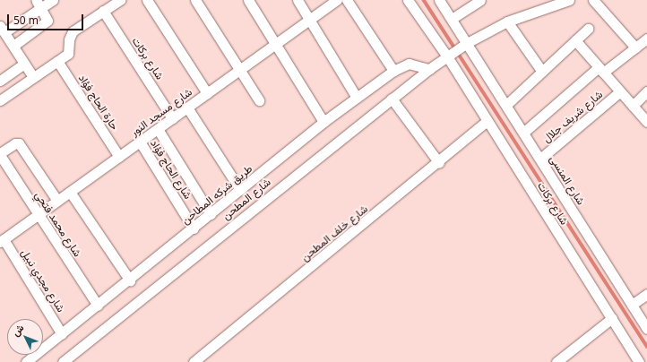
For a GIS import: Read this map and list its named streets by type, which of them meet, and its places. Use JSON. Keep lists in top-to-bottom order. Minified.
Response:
{"streets":{"street":["شارع بركات","حارة الحاج فؤاد","شارع مسجد النور","شارع شريف جلال","شارع الحاج فؤاد","شارع المنسى","طريق شركه المطاحن","شارع المطحن","شارع محمد فتحي","شارع خلف المطحن","شارع مجدي نبيل"]},"crossings":[["شارع بركات","شارع مسجد النور"],["شارع بركات","شارع المطحن"],["شارع بركات","شارع خلف المطحن"],["حارة الحاج فؤاد","شارع مسجد النور"],["شارع مسجد النور","شارع الحاج فؤاد"],["شارع مسجد النور","شارع محمد فتحي"],["شارع مسجد النور","شارع مجدي نبيل"],["شارع شريف جلال","شارع المنسى"],["شارع الحاج فؤاد","طريق شركه المطاحن"],["شارع المنسى","شارع المطحن"],["طريق شركه المطاحن","شارع المطحن"],["طريق شركه المطاحن","شارع محمد فتحي"],["طريق شركه المطاحن","شارع مجدي نبيل"]],"scale_bar":"50 m","north":"top left"}
